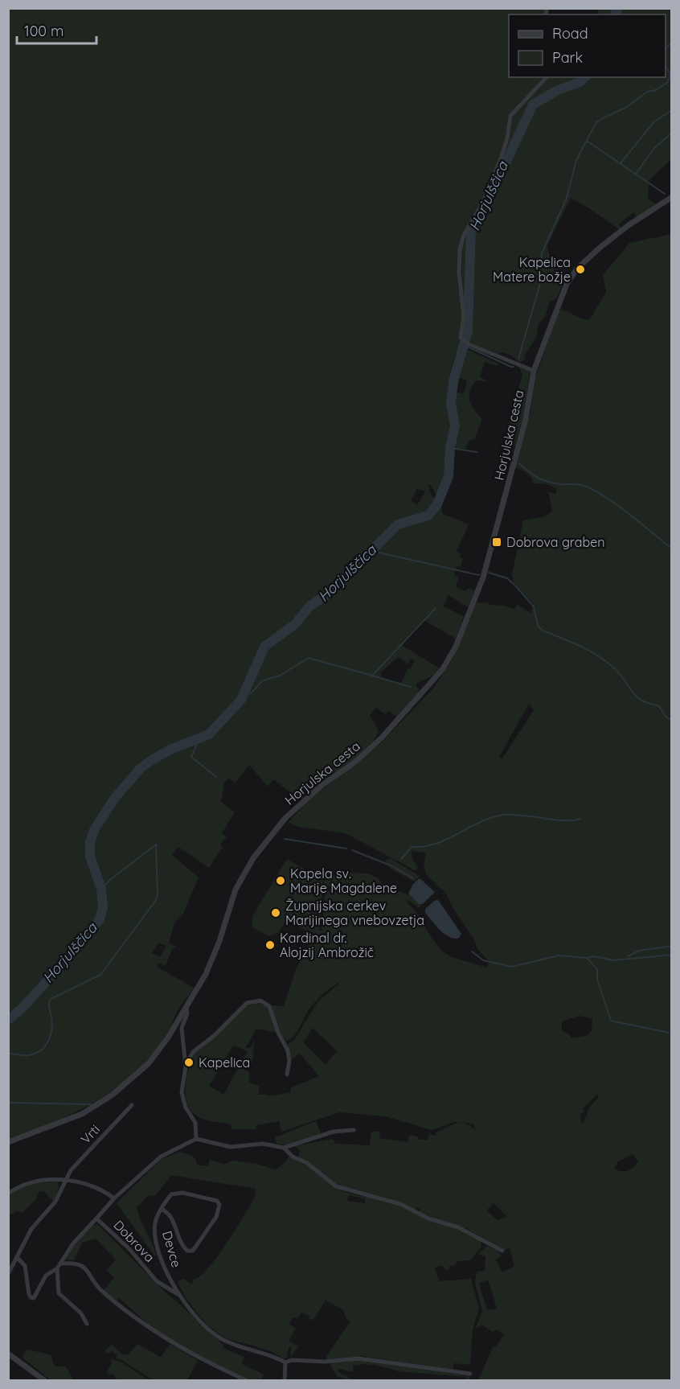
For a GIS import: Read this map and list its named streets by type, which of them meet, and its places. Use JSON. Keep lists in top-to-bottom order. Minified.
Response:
{"streets":{"street":["Horjulska cesta","Vrti","Dobrova","Devce"]},"crossings":[["Dobrova","Devce"]],"water":["Horjulščica"],"places":{"other":["Kapelica Matere božje","Kapela sv. Marije Magdalene","Župnijska cerkev Marijinega vnebovzetja","Kardinal dr. Alojzij Ambrožič","Kapelica"],"transit":["Dobrova graben"]},"legend":["Road","Park"],"scale_bar":"100 m"}
